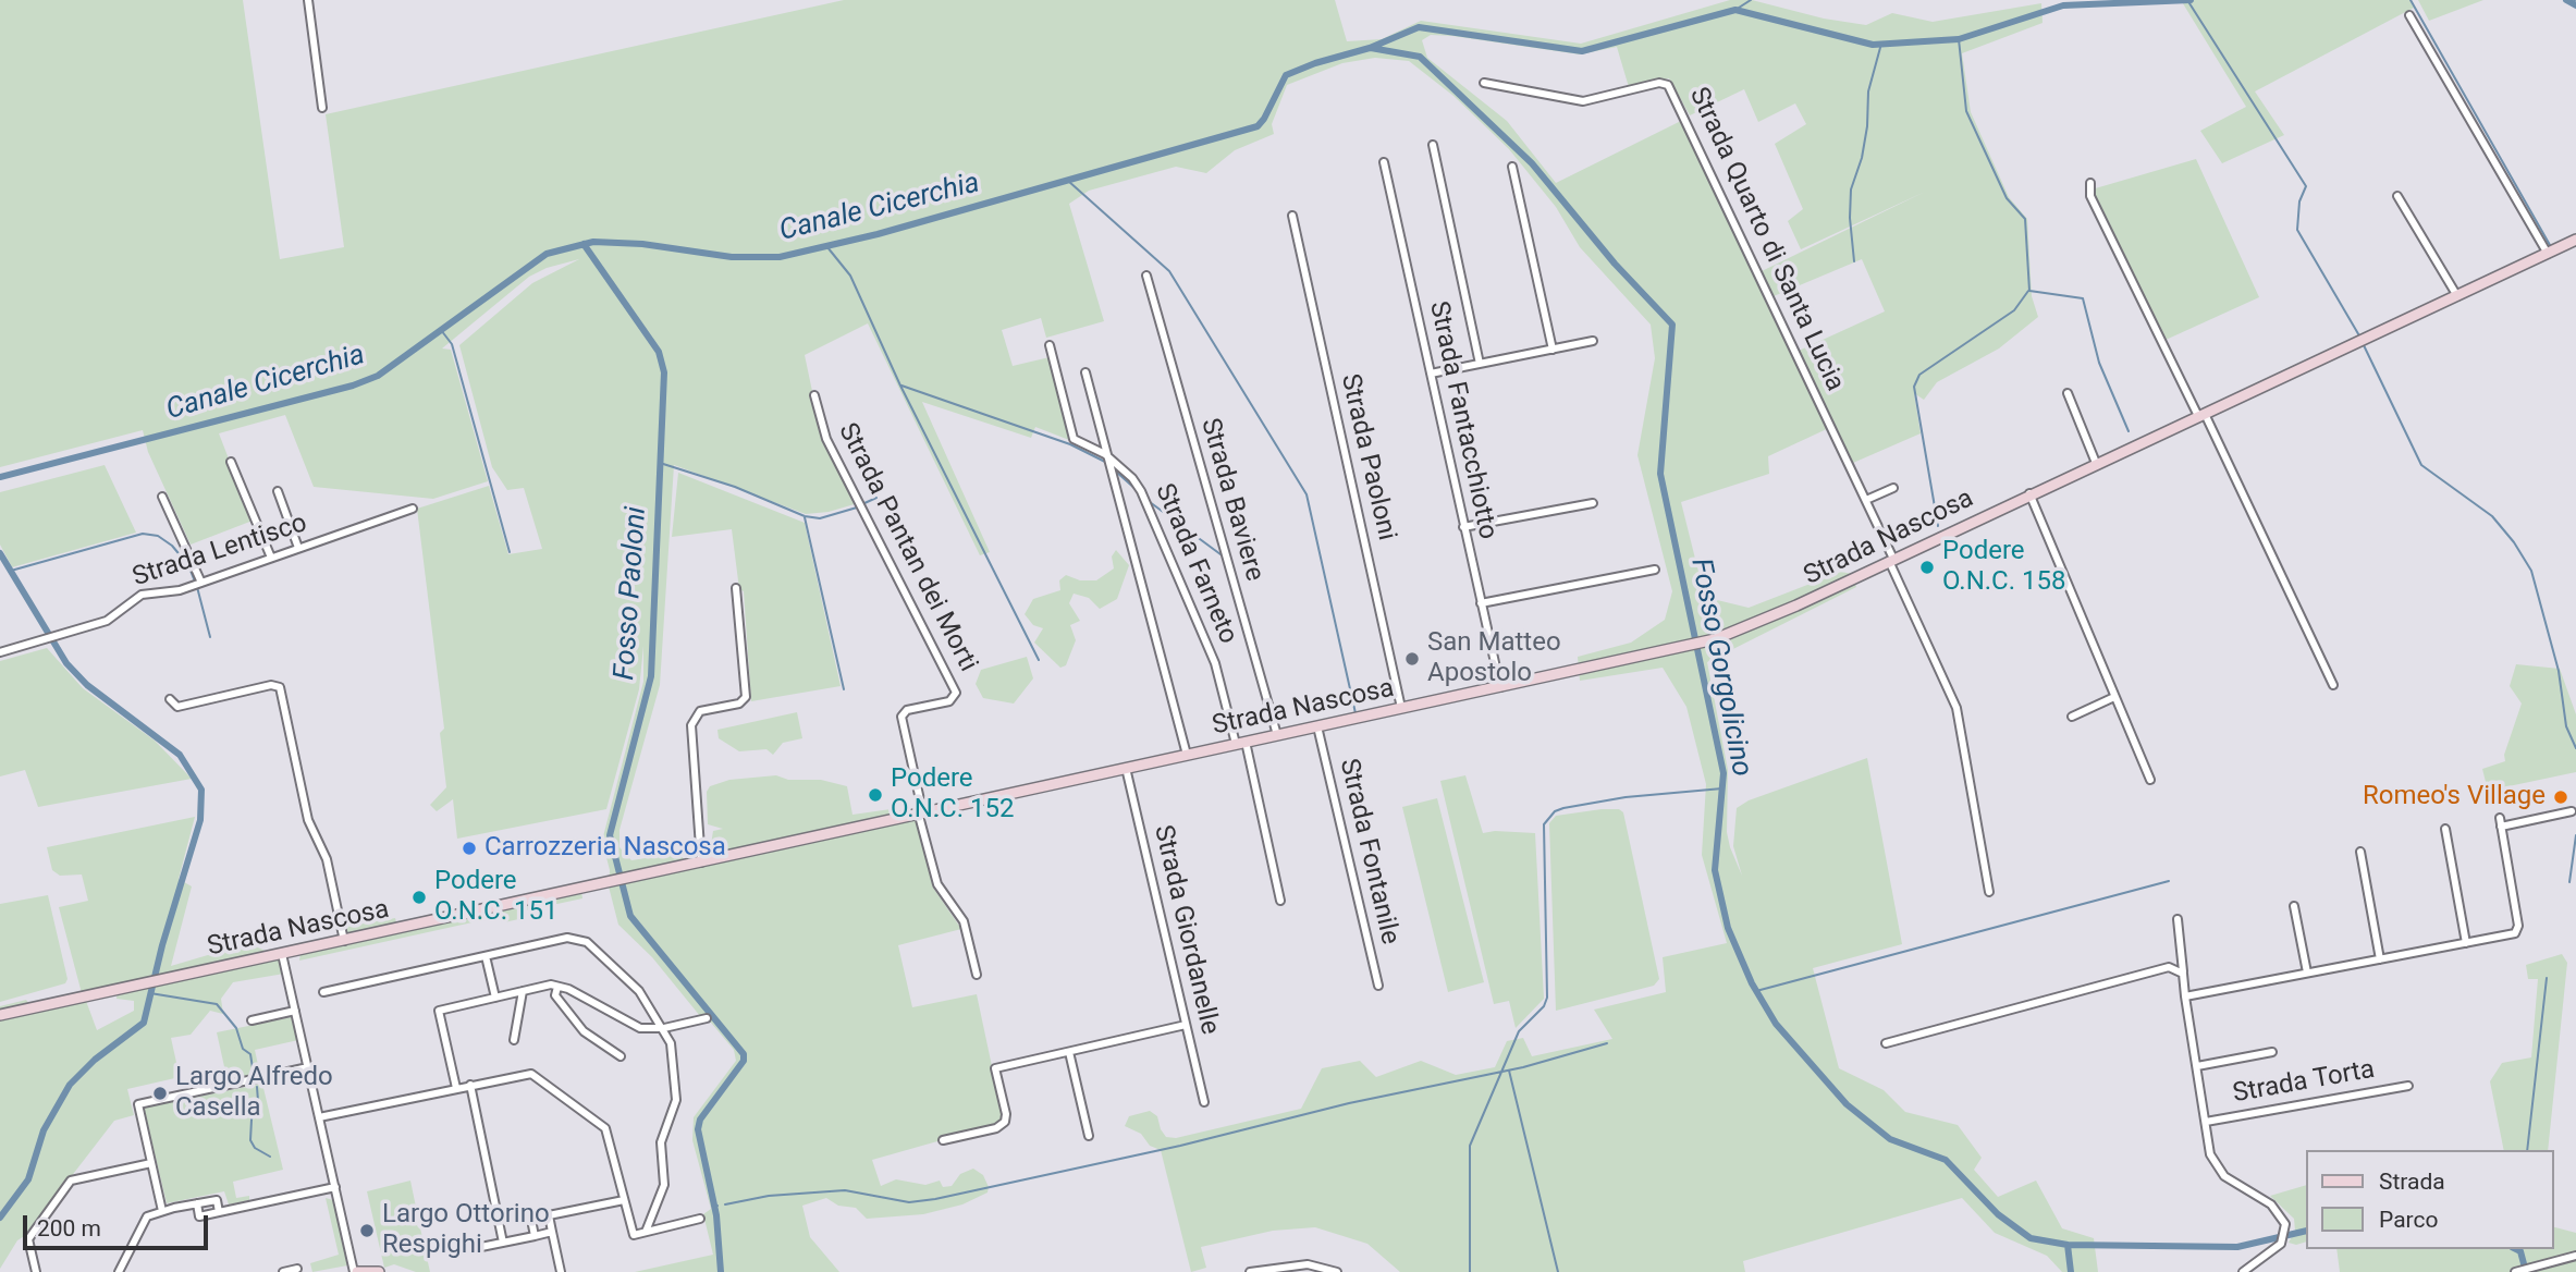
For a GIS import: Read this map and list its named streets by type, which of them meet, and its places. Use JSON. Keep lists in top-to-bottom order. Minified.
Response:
{"streets":{"street":["Strada Quarto di Santa Lucia","Strada Fantacchiotto","Strada Paoloni","Strada Baviere","Strada Nascosa","Strada Pantan dei Morti","Strada Lentisco","Strada Farneto","Strada Fontanile","Strada Giordanelle","Strada Torta"]},"crossings":[["Strada Quarto di Santa Lucia","Strada Nascosa"],["Strada Fantacchiotto","Strada Nascosa"],["Strada Paoloni","Strada Nascosa"],["Strada Baviere","Strada Nascosa"],["Strada Nascosa","Strada Pantan dei Morti"],["Strada Nascosa","Strada Farneto"],["Strada Nascosa","Strada Fontanile"],["Strada Nascosa","Strada Giordanelle"]],"water":["Canale Cicerchia","Fosso Paoloni","Fosso Gorgolicino"],"places":["Podere O.N.C. 158","San Matteo Apostolo","Podere O.N.C. 152","Romeo's Village","Carrozzeria Nascosa","Podere O.N.C. 151","Largo Alfredo Casella","Largo Ottorino Respighi"],"legend":["Strada","Parco"],"scale_bar":"200 m"}
